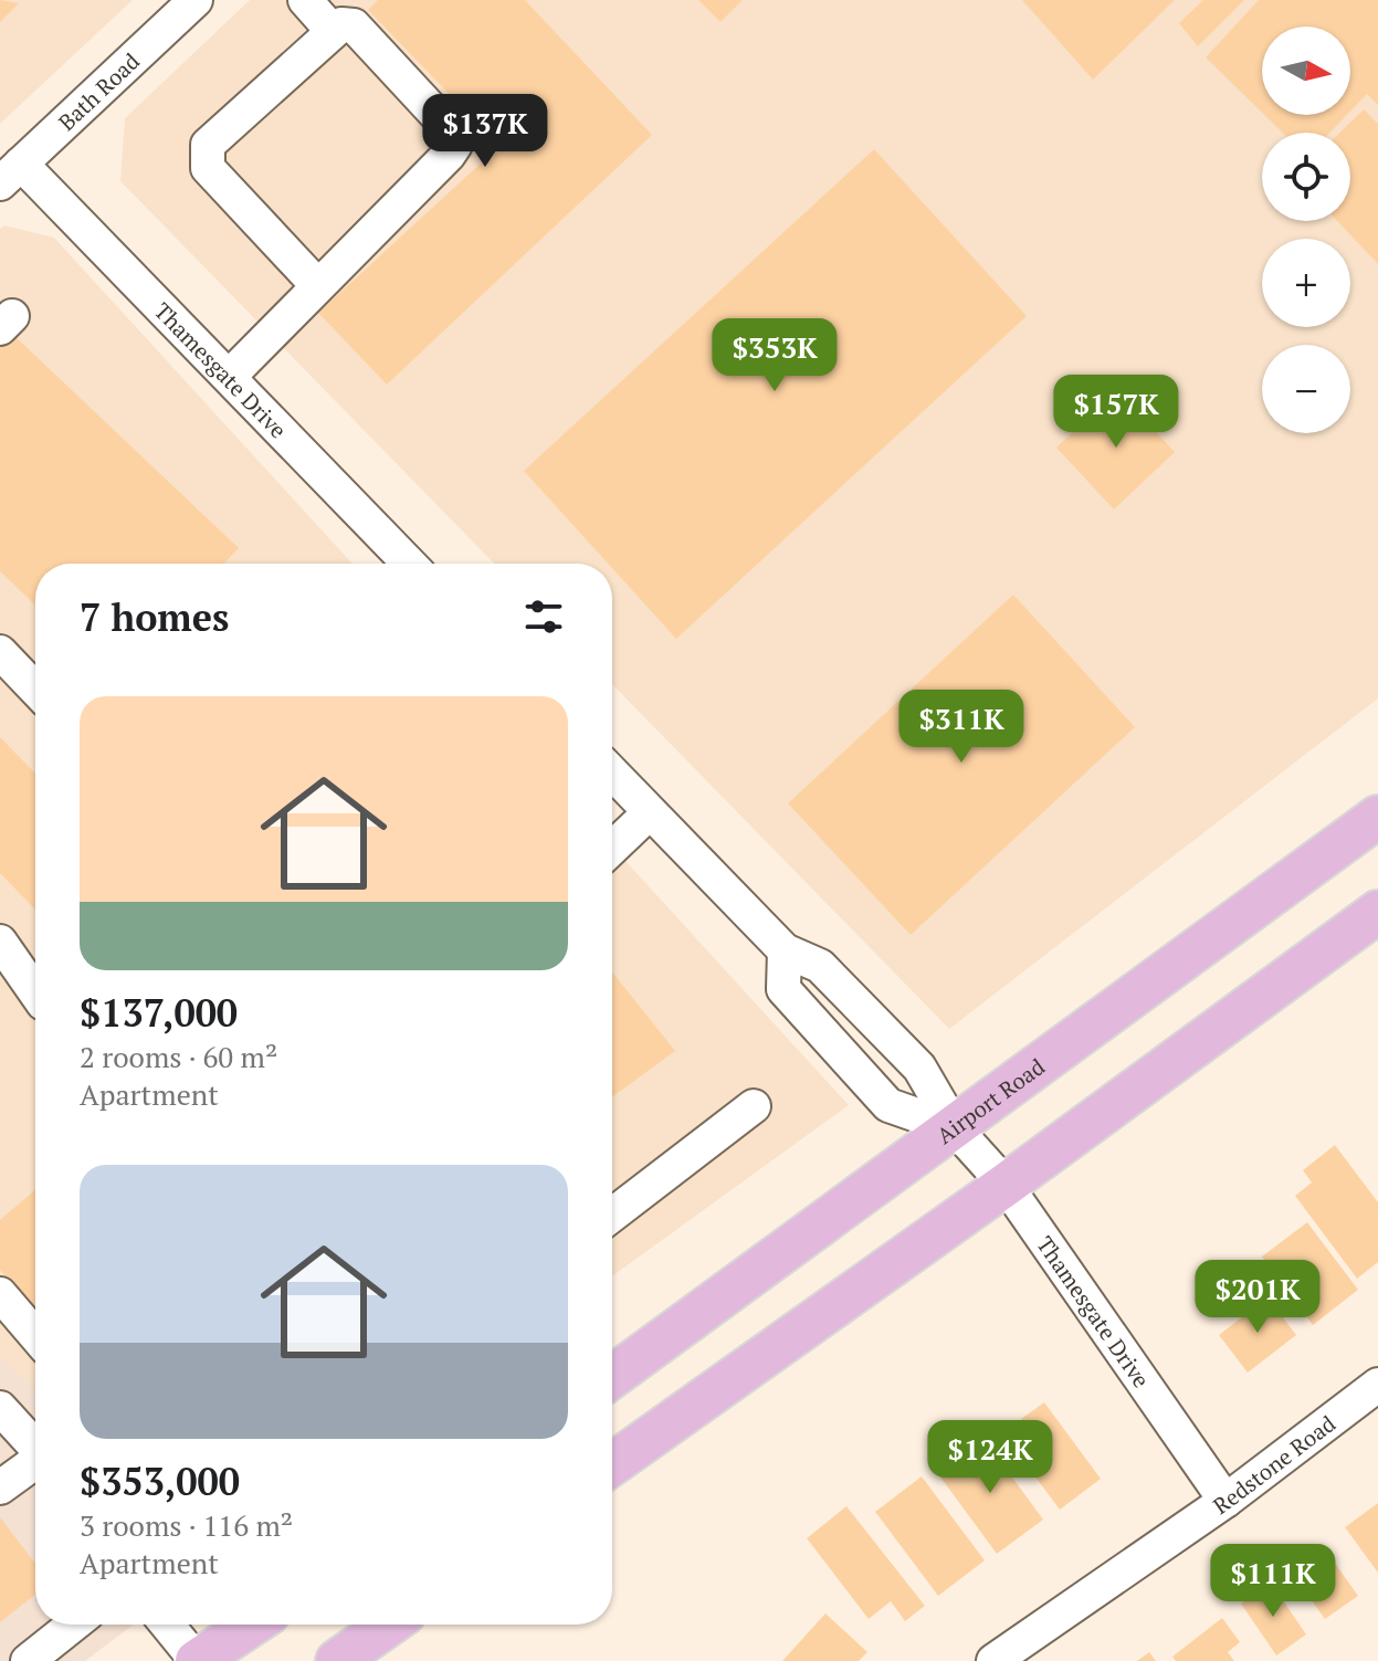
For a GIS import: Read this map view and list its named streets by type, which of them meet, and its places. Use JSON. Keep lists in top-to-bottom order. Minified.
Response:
{"streets":{"main road":["Airport Road"],"street":["Bath Road","Thamesgate Drive","Redstone Road"]},"crossings":[["Bath Road","Thamesgate Drive"],["Thamesgate Drive","Airport Road"],["Thamesgate Drive","Redstone Road"]],"north":"right","page":{"map_buttons":["+","−"],"price":["$137K","$353K","$157K","$311K","$201K","$124K","$111K"],"heading":"7 homes","list":[{"name":"$137,000","note":"2 rooms · 60 m² · Apartment"},{"name":"$353,000","note":"3 rooms · 116 m² · Apartment"}]}}
